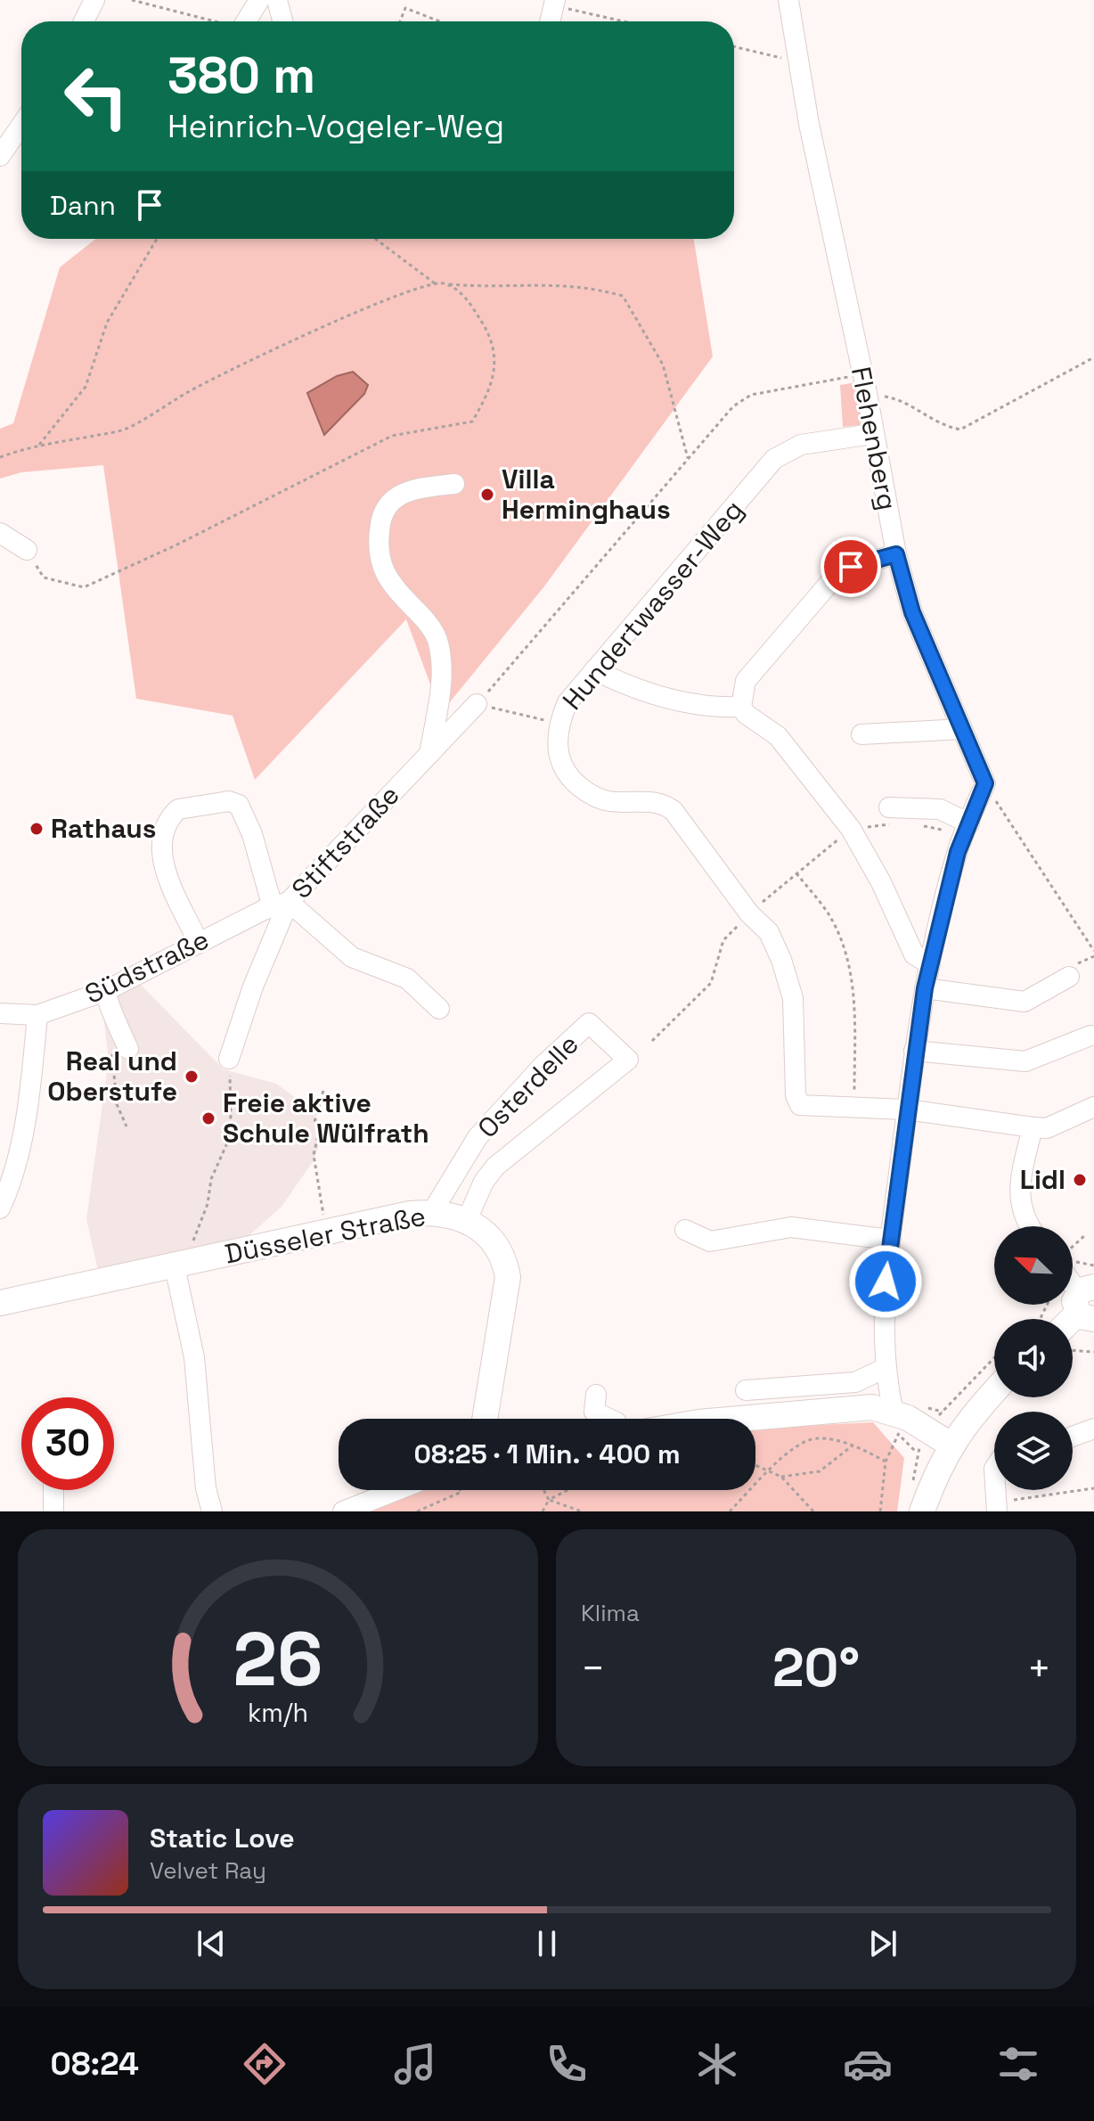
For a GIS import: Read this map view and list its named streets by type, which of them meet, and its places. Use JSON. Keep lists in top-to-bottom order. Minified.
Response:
{"streets":{"main road":["Düsseler Straße"],"street":["Flehenberg","Hundertwasser-Weg","Stiftstraße","Südstraße","Osterdelle"]},"crossings":[["Flehenberg","Hundertwasser-Weg"],["Stiftstraße","Südstraße"],["Osterdelle","Düsseler Straße"]],"places":["Villa Herminghaus","Rathaus","Real und Oberstufe","Freie aktive Schule Wülfrath","Lidl"],"north":"top left","page":{"turn":["380 m","Heinrich-Vogeler-Weg"],"then":"Dann","limit":"30","trip":"08:25 · 1 Min. · 400 m","tile":"Klima","heat":["−","20°","+"],"song":["Static Love","Velvet Ray"],"tabs":"08:24","gauge":["26","km/h"]}}
